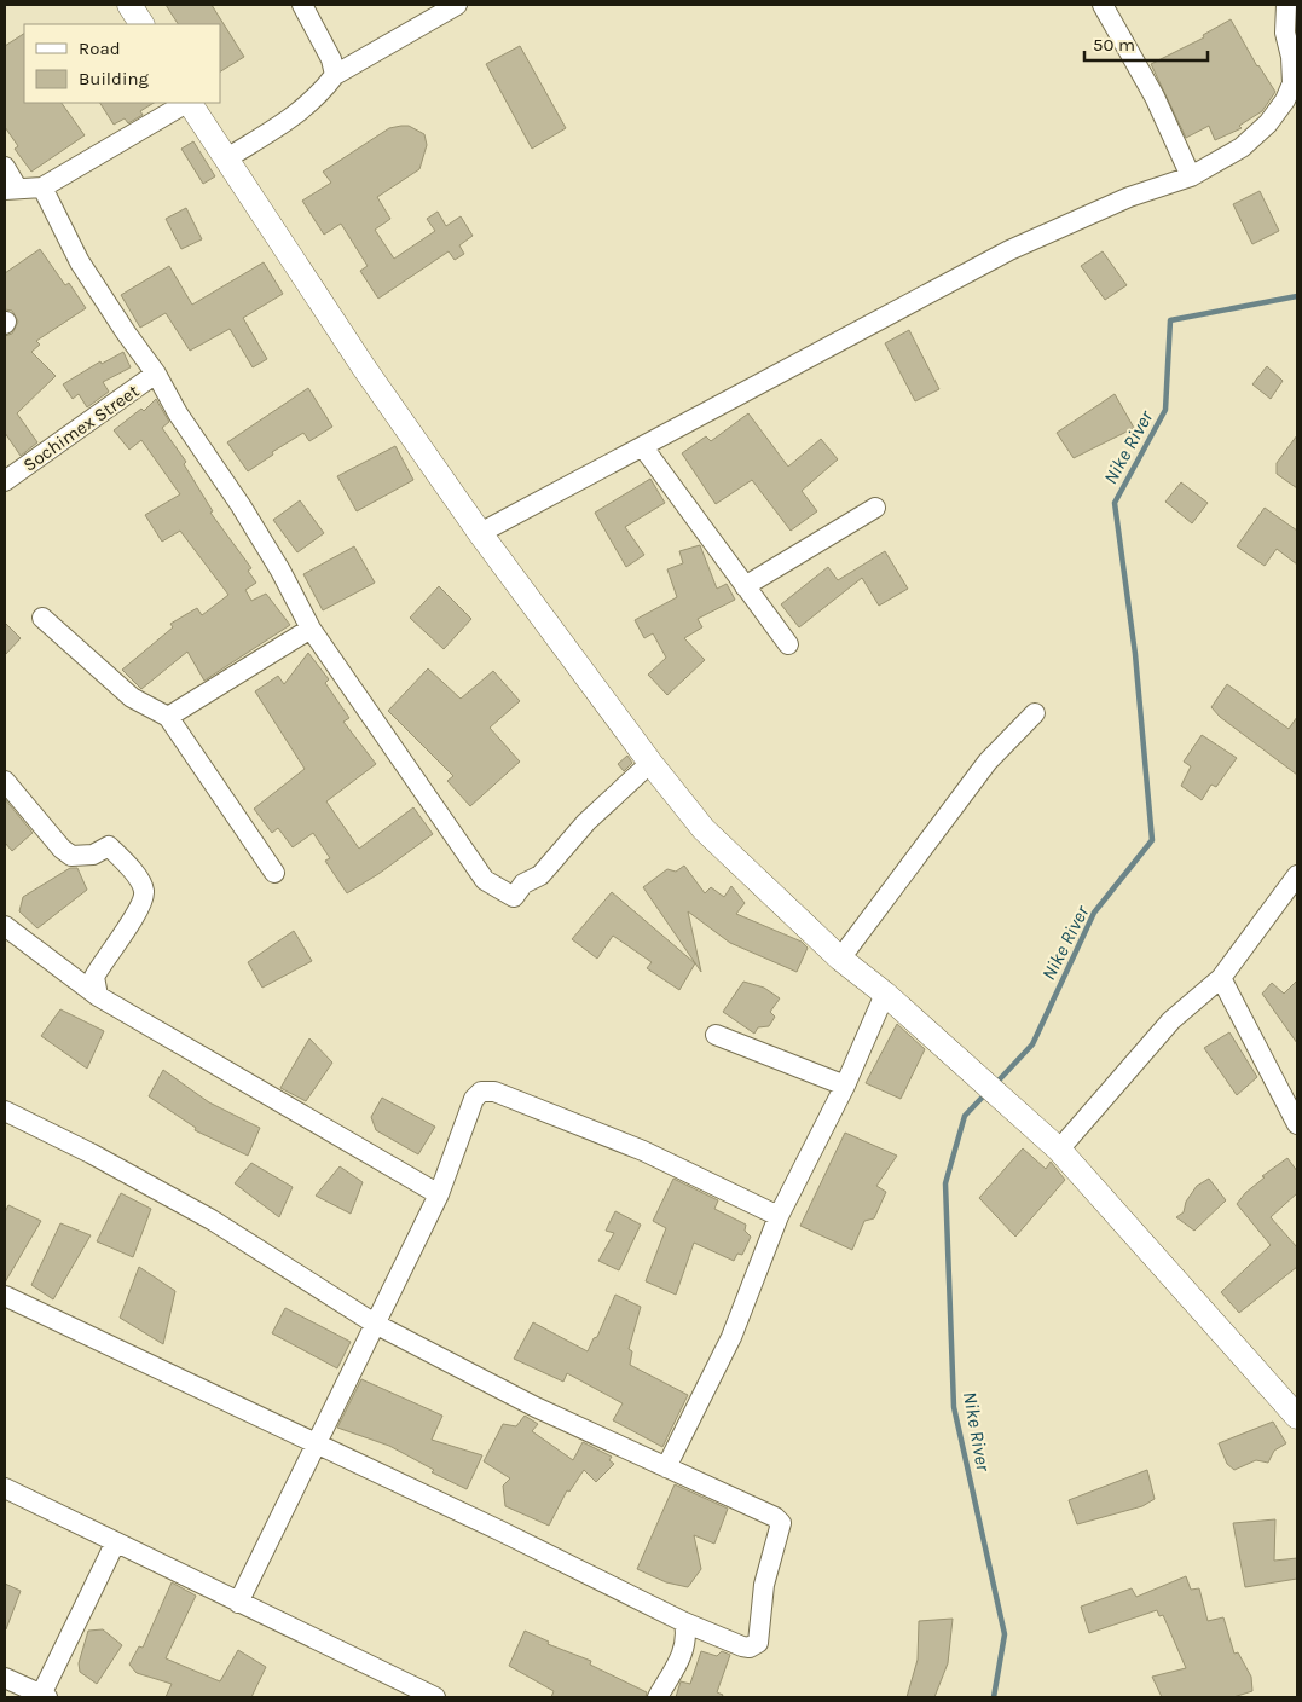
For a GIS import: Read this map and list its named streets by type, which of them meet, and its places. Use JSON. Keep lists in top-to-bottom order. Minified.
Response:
{"streets":{"street":["Sochimex Street"]},"water":["Nike River"],"legend":["Road","Building"],"scale_bar":"50 m"}
